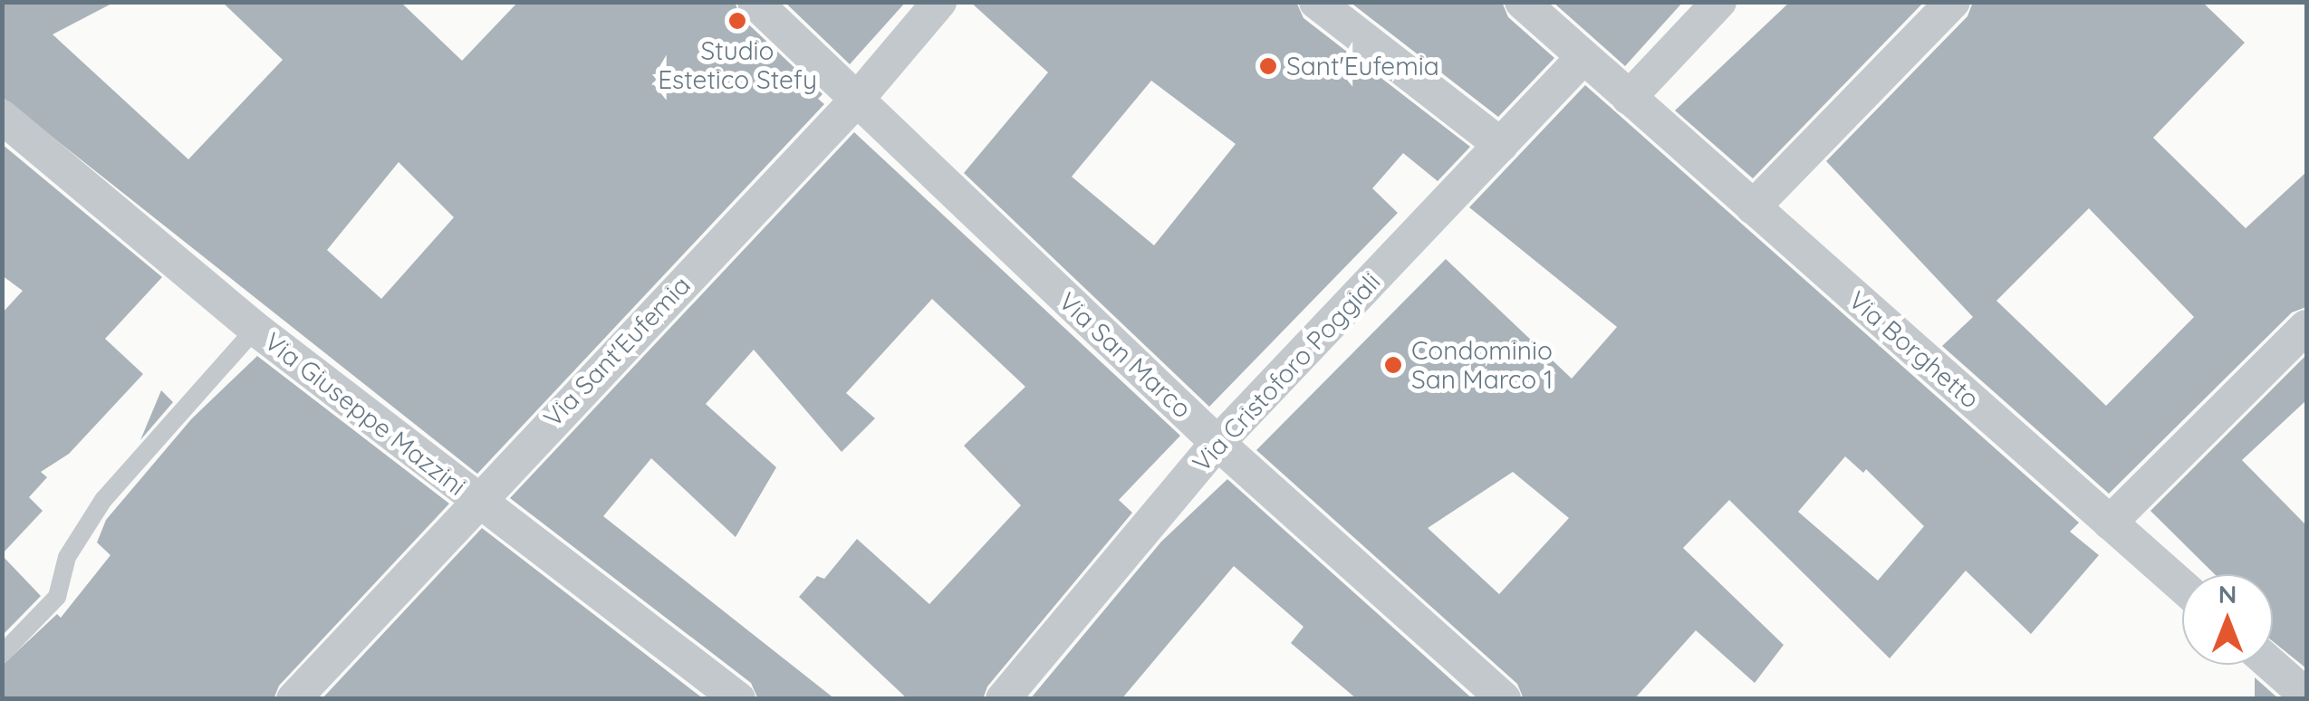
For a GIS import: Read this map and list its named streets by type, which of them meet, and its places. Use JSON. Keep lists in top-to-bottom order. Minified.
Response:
{"streets":{"street":["Via Borghetto","Via Sant'Eufemia","Via San Marco","Via Cristoforo Poggiali","Via Giuseppe Mazzini"]},"crossings":[["Via Borghetto","Via Cristoforo Poggiali"],["Via Sant'Eufemia","Via San Marco"],["Via Sant'Eufemia","Via Giuseppe Mazzini"],["Via San Marco","Via Cristoforo Poggiali"]],"places":["Studio Estetico Stefy","Sant'Eufemia","Condominio San Marco 1"],"north":"top"}
